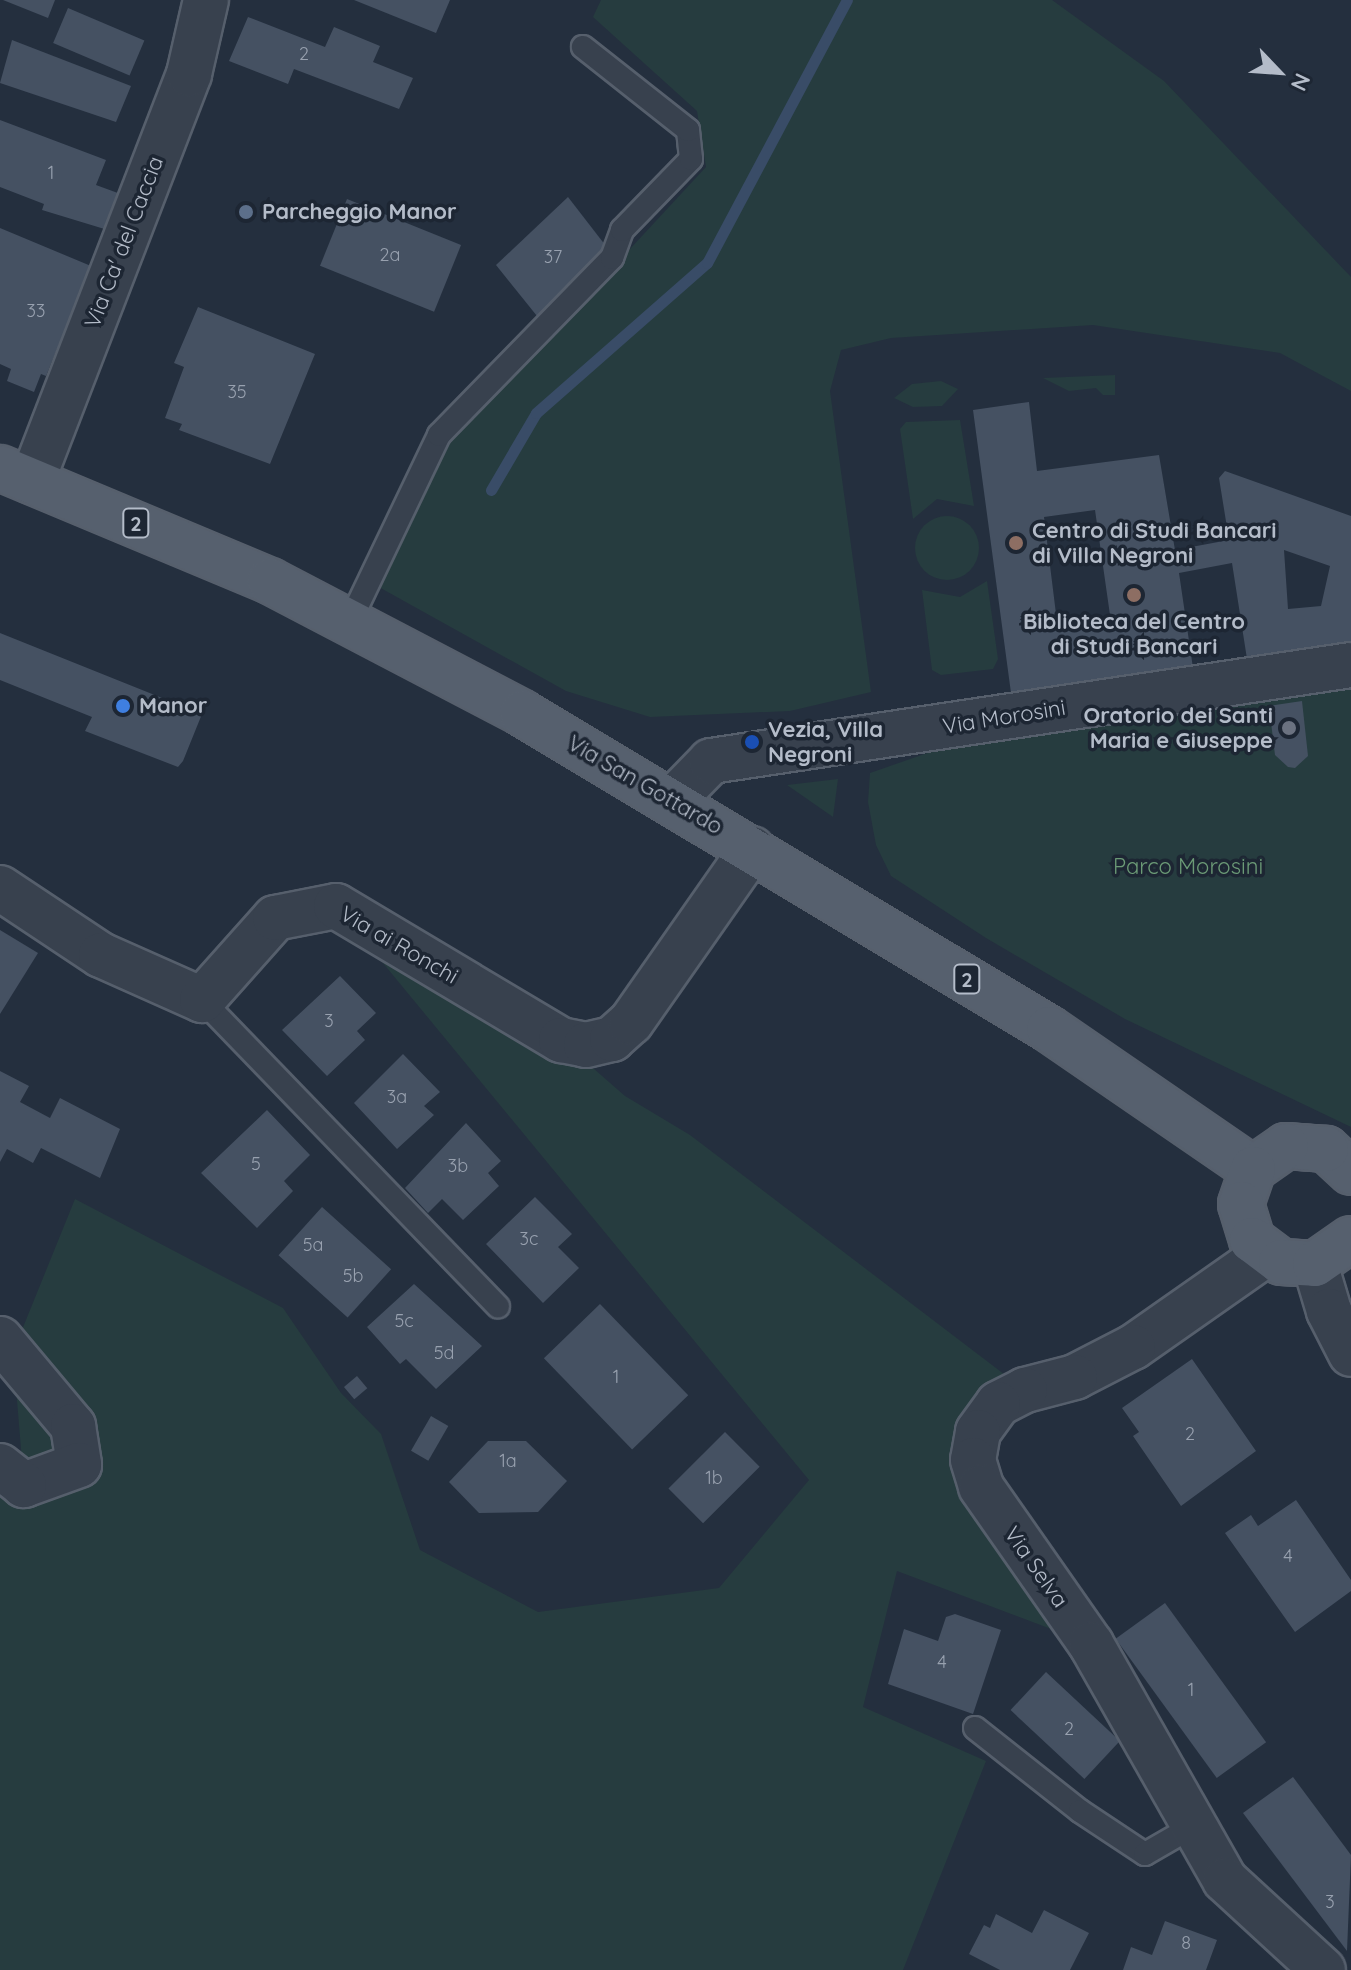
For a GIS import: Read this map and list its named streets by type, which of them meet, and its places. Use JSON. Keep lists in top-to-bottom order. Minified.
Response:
{"streets":{"main road":["2","Via San Gottardo"],"street":["Via Ca' del Caccia","Via Morosini","Via ai Ronchi","Via Selva"]},"crossings":[["Via Ca' del Caccia","Via San Gottardo"],["Via Morosini","Via San Gottardo"],["Via San Gottardo","Via ai Ronchi"]],"parks":["Parco Morosini"],"places":["Parcheggio Manor","Centro di Studi Bancari di Villa Negroni","Biblioteca del Centro di Studi Bancari","Manor","Oratorio dei Santi Maria e Giuseppe","Vezia, Villa Negroni"],"house_numbers":["2","1","2a","37","33","35","3","3a","5","3b","3c","5a","5b","5c","5d","1","2","1a","1b","4","4","1","2","3","8"],"north":"bottom right"}
